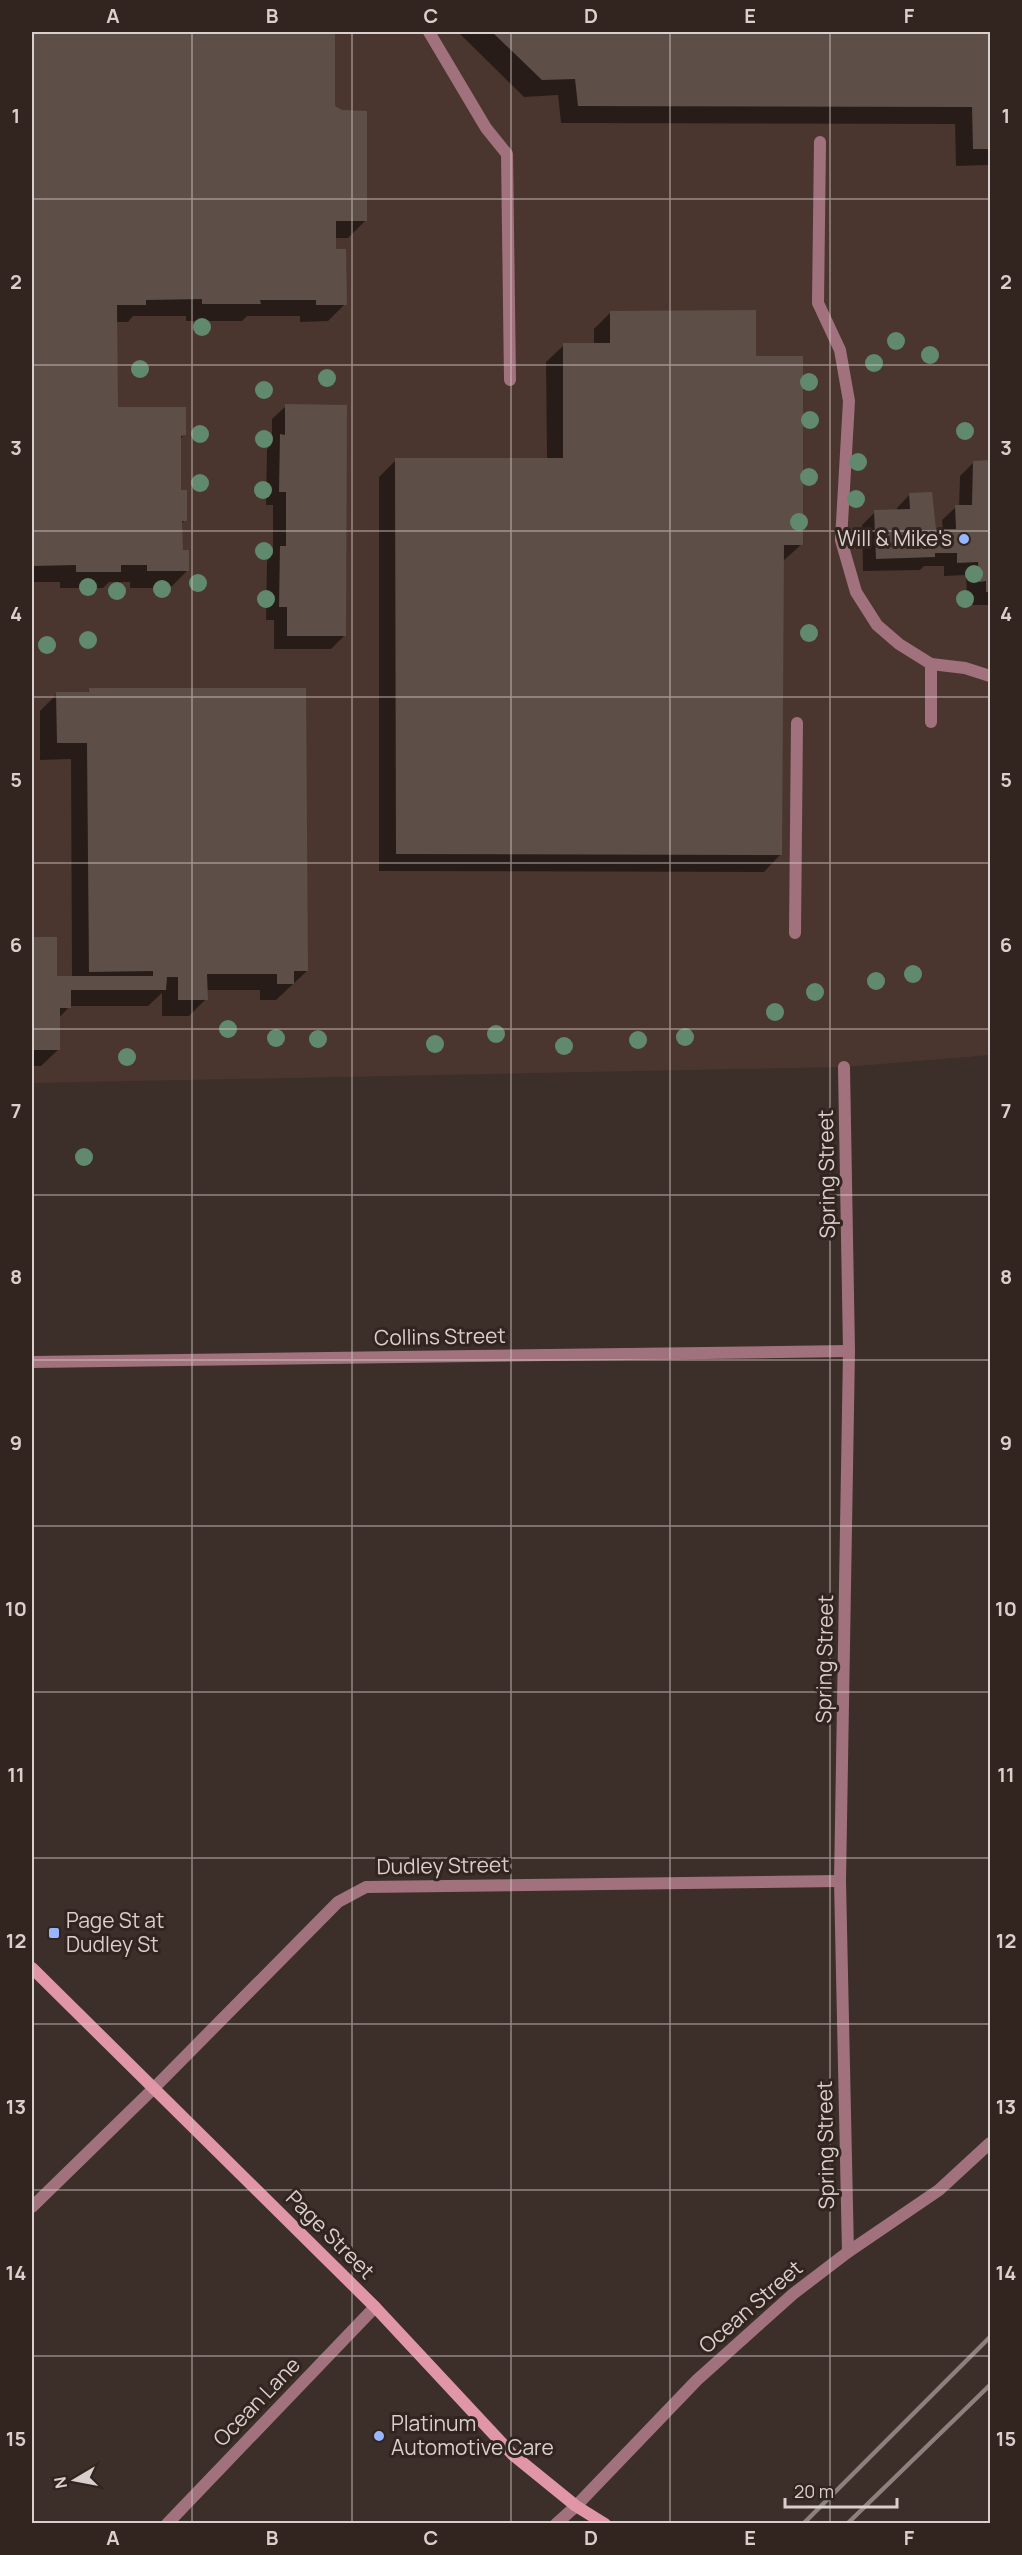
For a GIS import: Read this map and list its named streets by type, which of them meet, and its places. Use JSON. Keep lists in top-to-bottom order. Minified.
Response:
{"streets":{"main road":["Page Street"],"street":["Spring Street","Collins Street","Dudley Street","Ocean Street","Ocean Lane"]},"crossings":[["Spring Street","Collins Street"],["Spring Street","Dudley Street"],["Spring Street","Ocean Street"],["Dudley Street","Page Street"],["Page Street","Ocean Street"],["Page Street","Ocean Lane"]],"places":{"other":["Will & Mike's","Platinum Automotive Care"],"transit":["Page St at Dudley St"]},"scale_bar":"20 m","north":"left","grid":{"columns":["A","B","C","D","E","F"],"rows":["1","2","3","4","5","6","7","8","9","10","11","12","13","14","15"]}}
